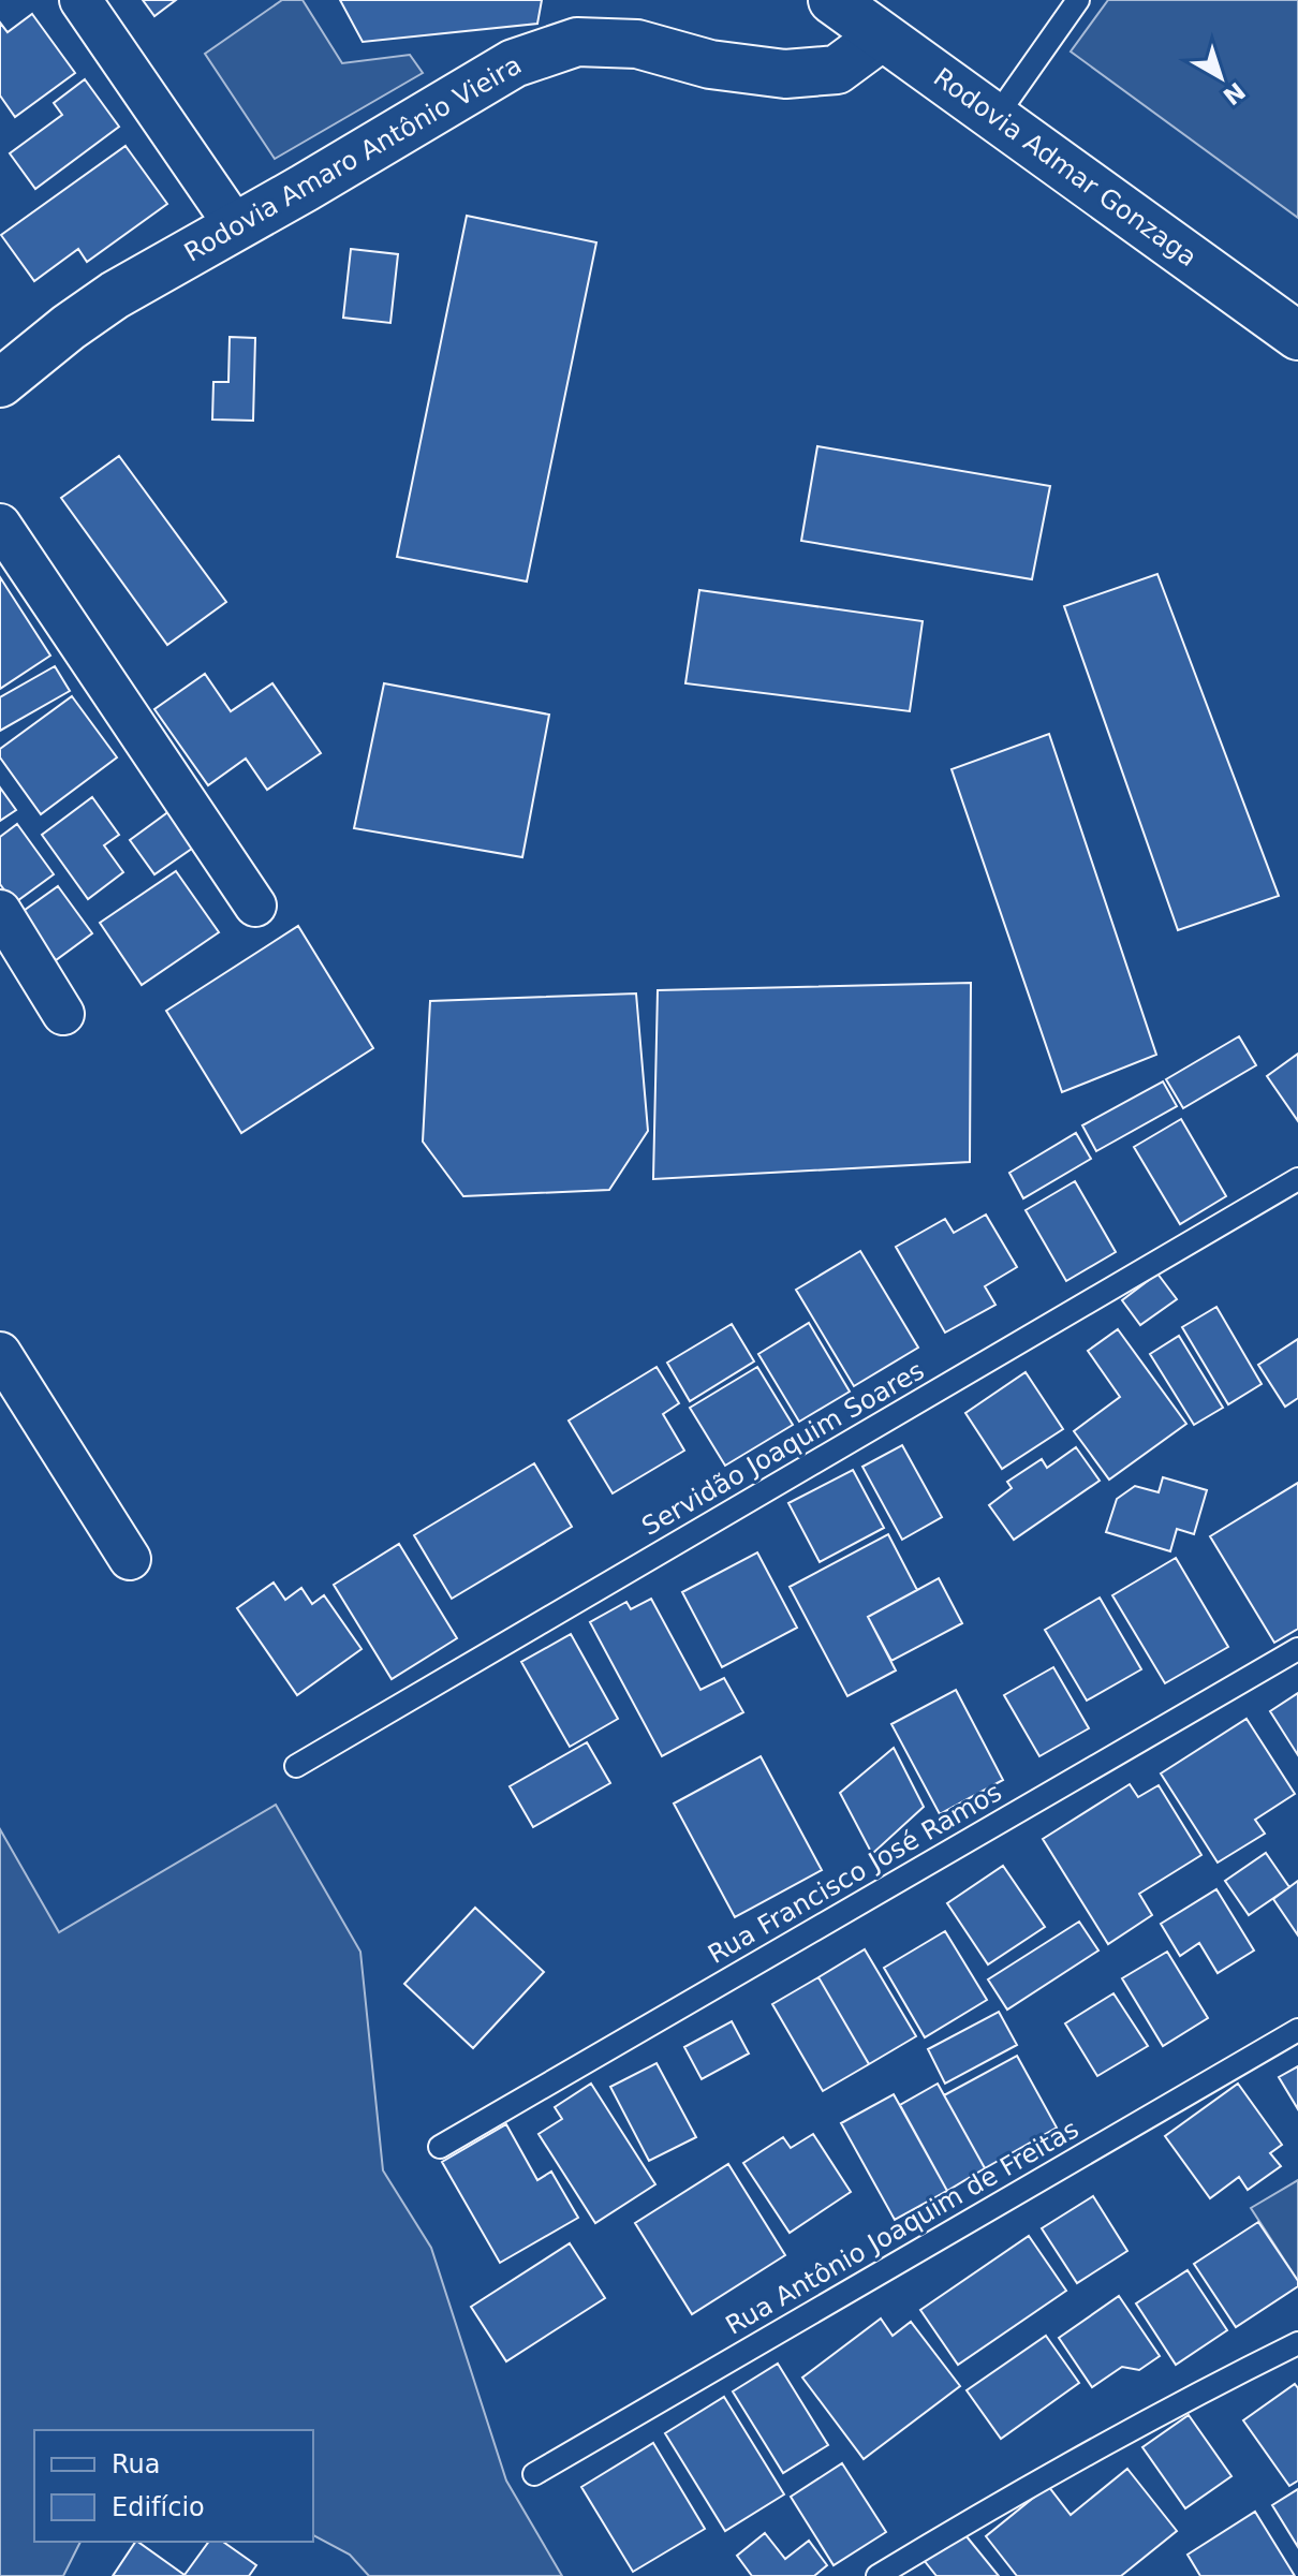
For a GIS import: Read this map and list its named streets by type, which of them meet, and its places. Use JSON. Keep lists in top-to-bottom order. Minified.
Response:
{"streets":{"main road":["Rodovia Amaro Antônio Vieira","Rodovia Admar Gonzaga"],"lane":["Servidão Joaquim Soares","Rua Francisco José Ramos","Rua Antônio Joaquim de Freitas"]},"crossings":[["Rodovia Amaro Antônio Vieira","Rodovia Admar Gonzaga"]],"legend":["Rua","Edifício"],"north":"bottom right"}
